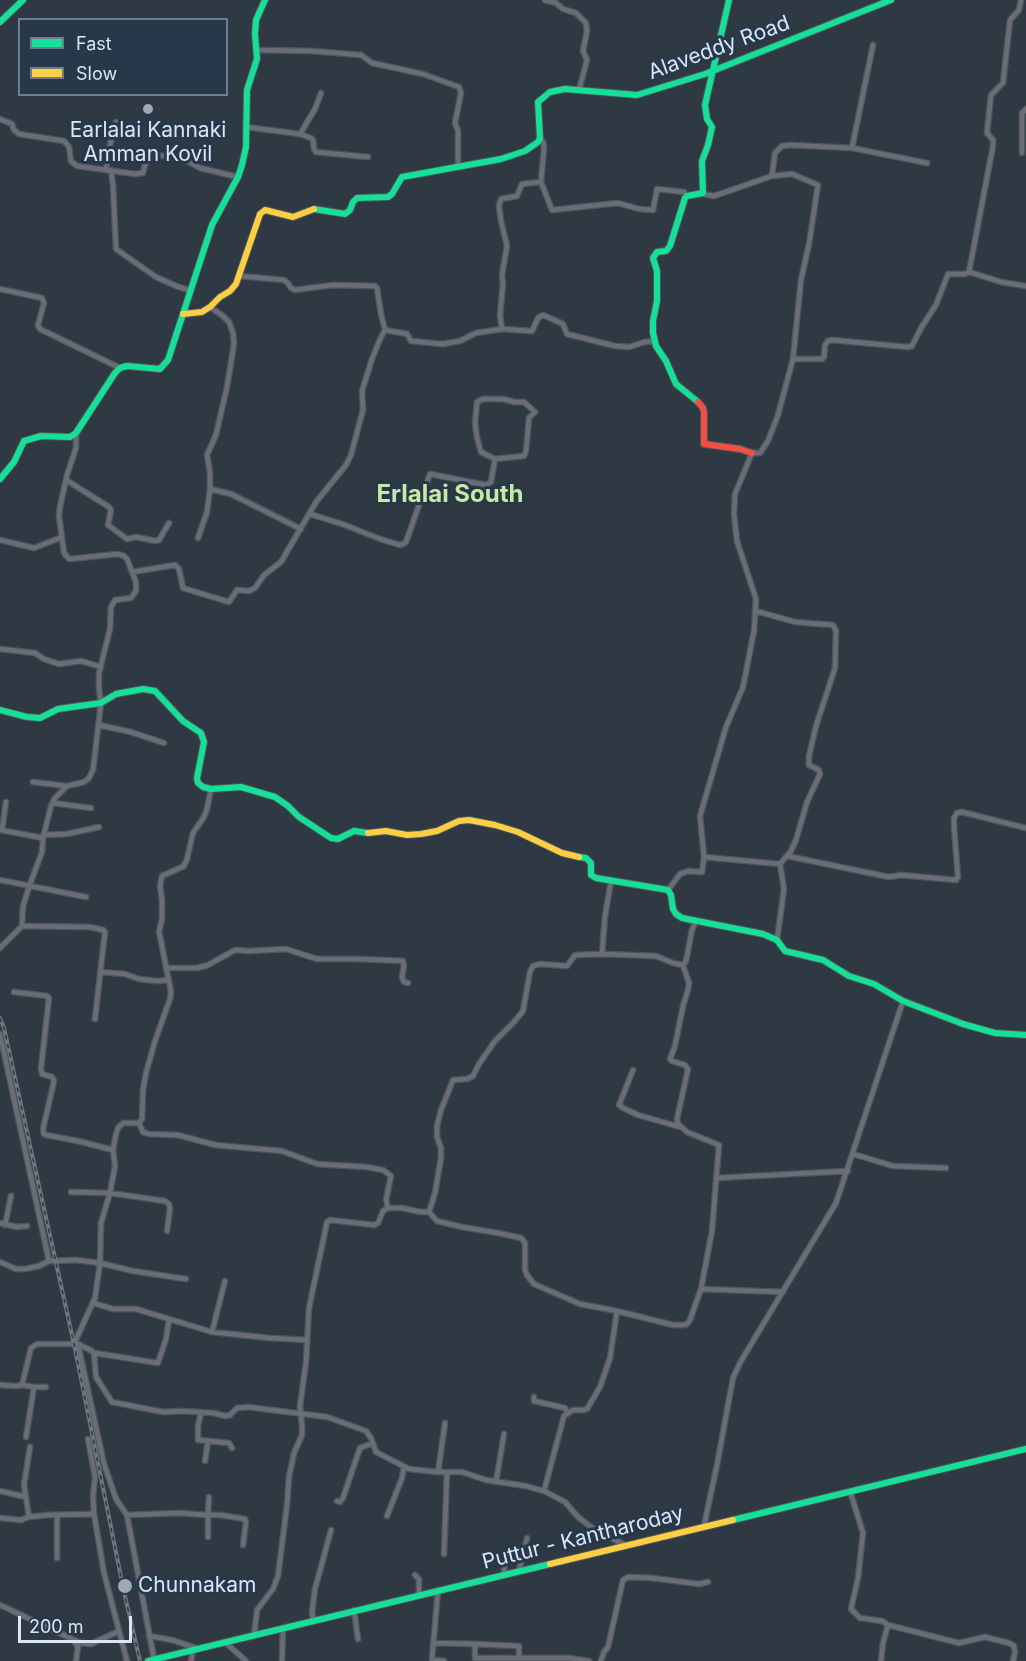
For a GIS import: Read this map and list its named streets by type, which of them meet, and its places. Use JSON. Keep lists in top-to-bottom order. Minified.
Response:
{"streets":{"street":["Alaveddy Road","Puttur - Kantharoday"]},"districts":["Erlalai South"],"places":["Earlalai Kannaki Amman Kovil","Chunnakam"],"legend":["Fast","Slow"],"scale_bar":"200 m"}
